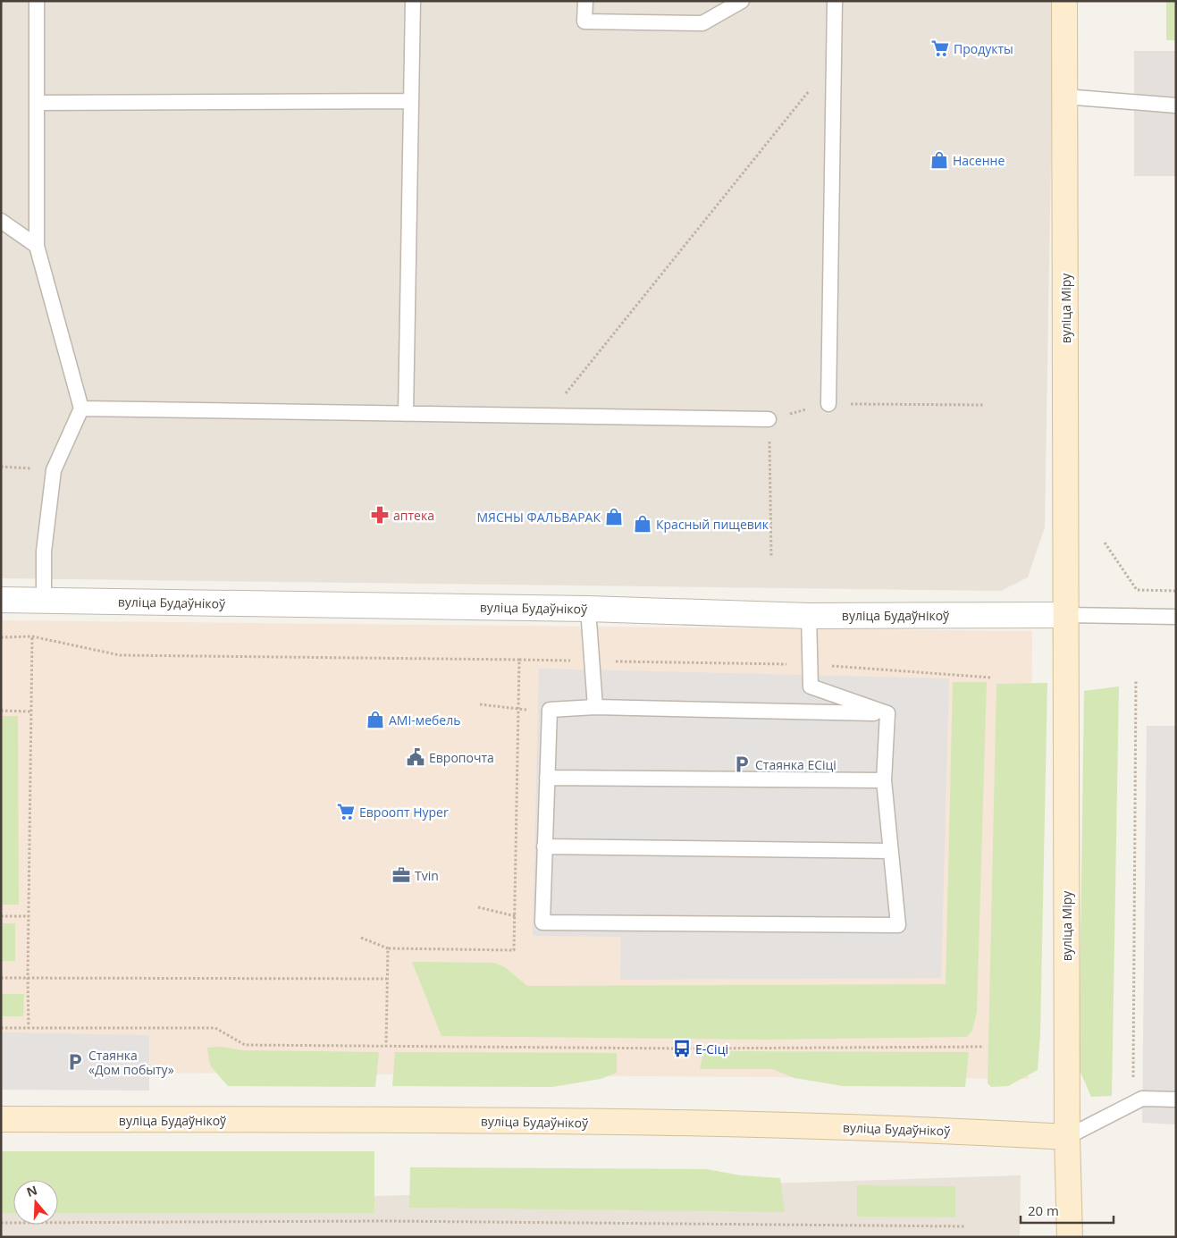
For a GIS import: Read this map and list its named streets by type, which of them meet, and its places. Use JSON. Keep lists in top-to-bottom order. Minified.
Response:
{"streets":{"main road":["вуліца Міру","вуліца Будаўнікоў"]},"crossings":[["вуліца Міру","вуліца Будаўнікоў"]],"places":{"supermarket":["Продукты","Евроопт Hyper"],"shop":["Насенне","МЯСНЫ ФАЛЬВАРАК","Красный пищевик","AMI-мебель"],"pharmacy":["аптека"],"public building":["Европочта"],"parking":["Стаянка ЕСіці","Стаянка «Дом побыту»"],"office":["Tvin"],"bus stop":["Е-Сіці"]},"scale_bar":"20 m","north":"top"}
